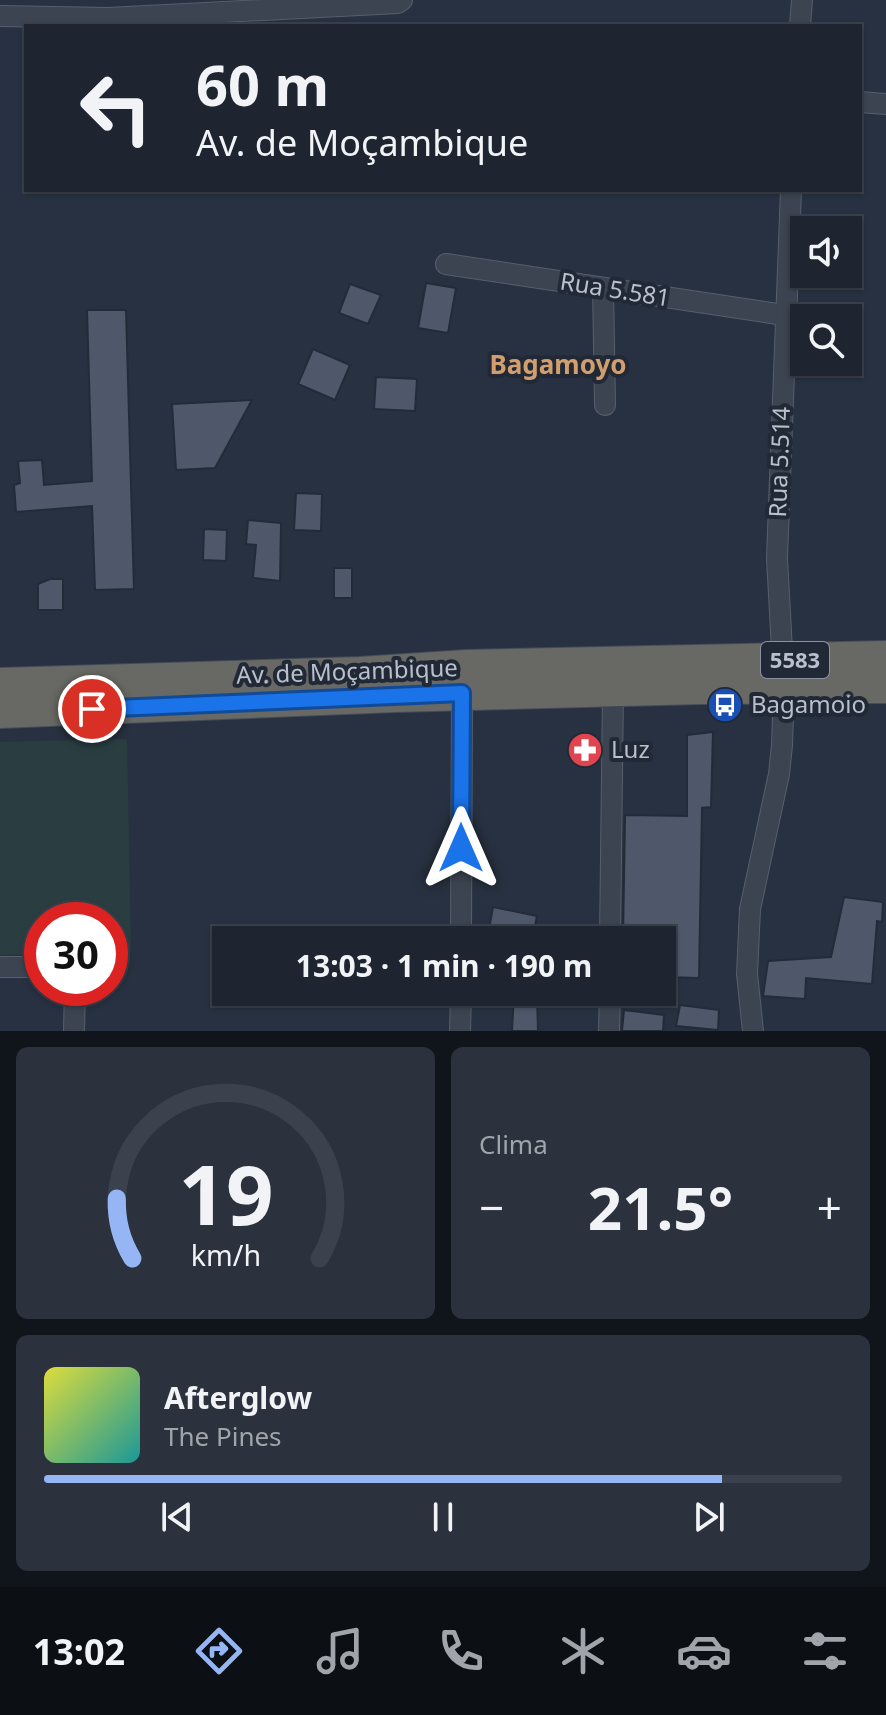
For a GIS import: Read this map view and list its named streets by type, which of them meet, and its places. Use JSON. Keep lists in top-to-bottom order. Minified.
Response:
{"streets":{"highway":["5583","Av. de Moçambique"],"street":["Rua 5.581","Rua 5.514"]},"crossings":[["Rua 5.581","Rua 5.514"],["Rua 5.514","Av. de Moçambique"]],"districts":["Bagamoyo"],"places":{"bus stop":["Bagamoio"],"pharmacy":["Luz"]},"page":{"turn":["60 m","Av. de Moçambique"],"limit":"30","trip":"13:03 · 1 min · 190 m","tile":"Clima","heat":["−","21.5°","+"],"song":["Afterglow","The Pines"],"tabs":"13:02","gauge":["19","km/h"]}}
